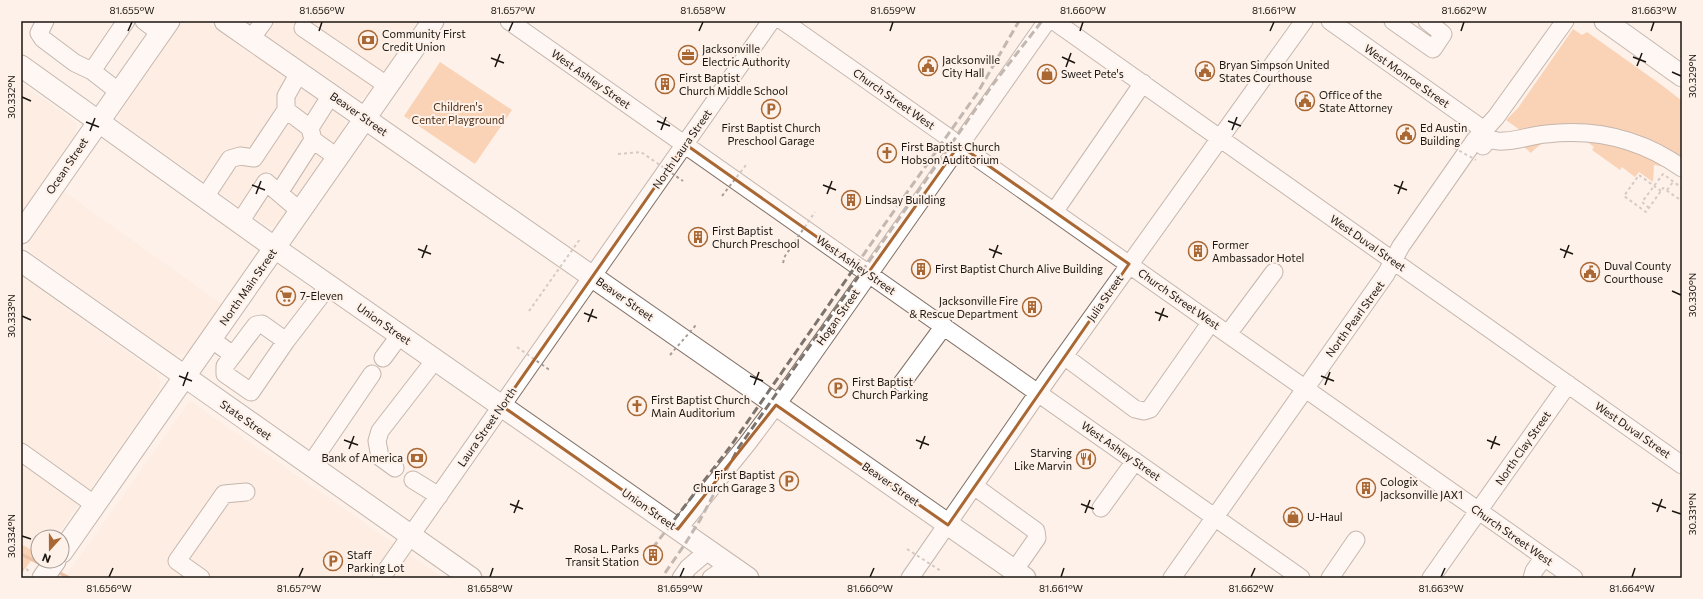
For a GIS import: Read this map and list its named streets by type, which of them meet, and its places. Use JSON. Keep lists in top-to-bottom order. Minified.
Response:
{"streets":{"main road":["Beaver Street","Ocean Street","North Main Street","Union Street","State Street"],"street":["West Monroe Street","West Ashley Street","Church Street West","North Laura Street","West Duval Street","Julia Street","Hogan Street","North Pearl Street","Laura Street North","North Clay Street"]},"crossings":[["West Monroe Street","North Pearl Street"],["West Ashley Street","North Laura Street"],["West Ashley Street","Julia Street"],["West Ashley Street","Hogan Street"],["West Ashley Street","North Pearl Street"],["Church Street West","Julia Street"],["Church Street West","Hogan Street"],["Church Street West","North Pearl Street"],["Church Street West","North Clay Street"],["Beaver Street","North Laura Street"],["Beaver Street","North Main Street"],["Beaver Street","Julia Street"],["Beaver Street","Hogan Street"],["Beaver Street","Laura Street North"],["North Laura Street","Laura Street North"],["Ocean Street","Union Street"],["West Duval Street","Julia Street"],["West Duval Street","North Pearl Street"],["West Duval Street","North Clay Street"],["North Main Street","Union Street"],["North Main Street","State Street"],["Hogan Street","Union Street"],["Union Street","Laura Street North"],["State Street","Laura Street North"]],"parks":["Children's Center Playground"],"places":{"bank":["Community First Credit Union","Bank of America"],"office":["Jacksonville Electric Authority"],"public building":["Jacksonville City Hall","Bryan Simpson United States Courthouse","Office of the State Attorney","Ed Austin Building","Duval County Courthouse"],"shop":["Sweet Pete's","U-Haul"],"building":["First Baptist Church Middle School","Lindsay Building","First Baptist Church Preschool","Former Ambassador Hotel","First Baptist Church Alive Building","Jacksonville Fire & Rescue Department","Cologix Jacksonville JAX1","Rosa L. Parks Transit Station"],"parking":["First Baptist Church Preschool Garage","First Baptist Church Parking","First Baptist Church Garage 3","Staff Parking Lot"],"church":["First Baptist Church Hobson Auditorium","First Baptist Church Main Auditorium"],"supermarket":["7-Eleven"],"restaurant":["Starving Like Marvin"]},"north":"bottom","coordinates":["81.655°W","81.656°W","81.657°W","81.658°W","81.659°W","81.660°W","81.661°W","81.662°W","81.663°W","30.329°N","30.332°N","30.330°N","30.333°N","30.331°N","30.334°N","81.664°W"]}
